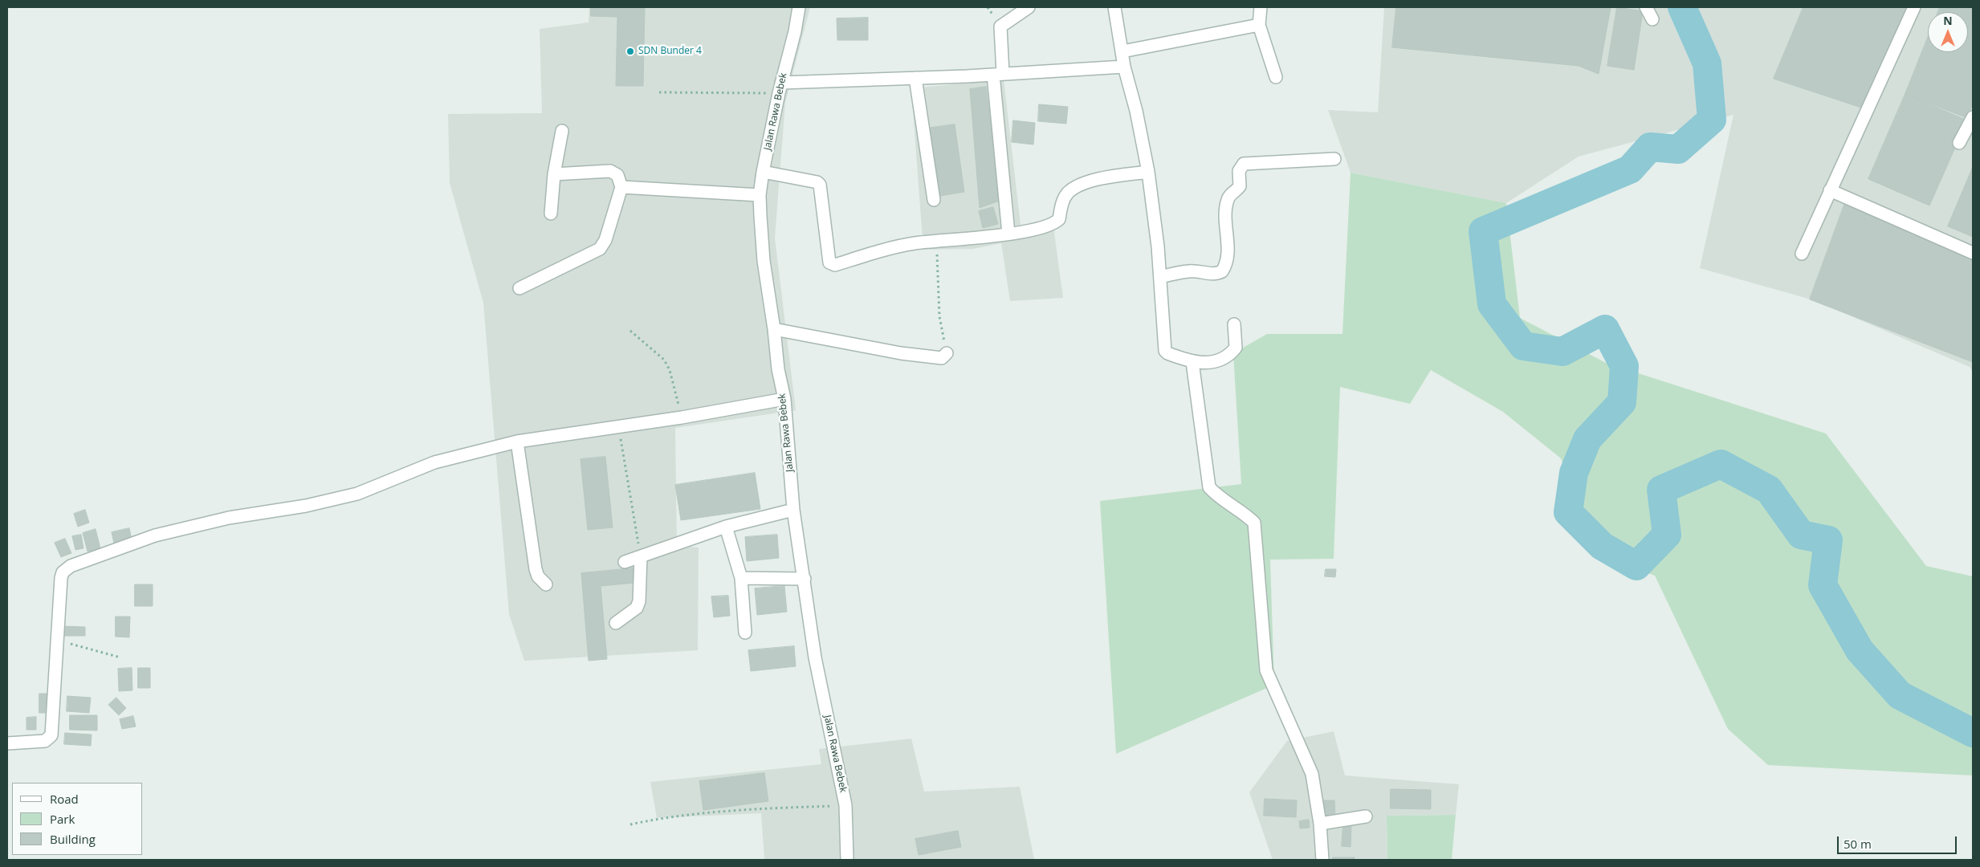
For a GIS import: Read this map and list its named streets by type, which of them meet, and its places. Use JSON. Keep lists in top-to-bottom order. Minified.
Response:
{"streets":{"street":["Jalan Rawa Bebek"]},"places":["SDN Bunder 4"],"legend":["Road","Park","Building"],"scale_bar":"50 m","north":"top"}
